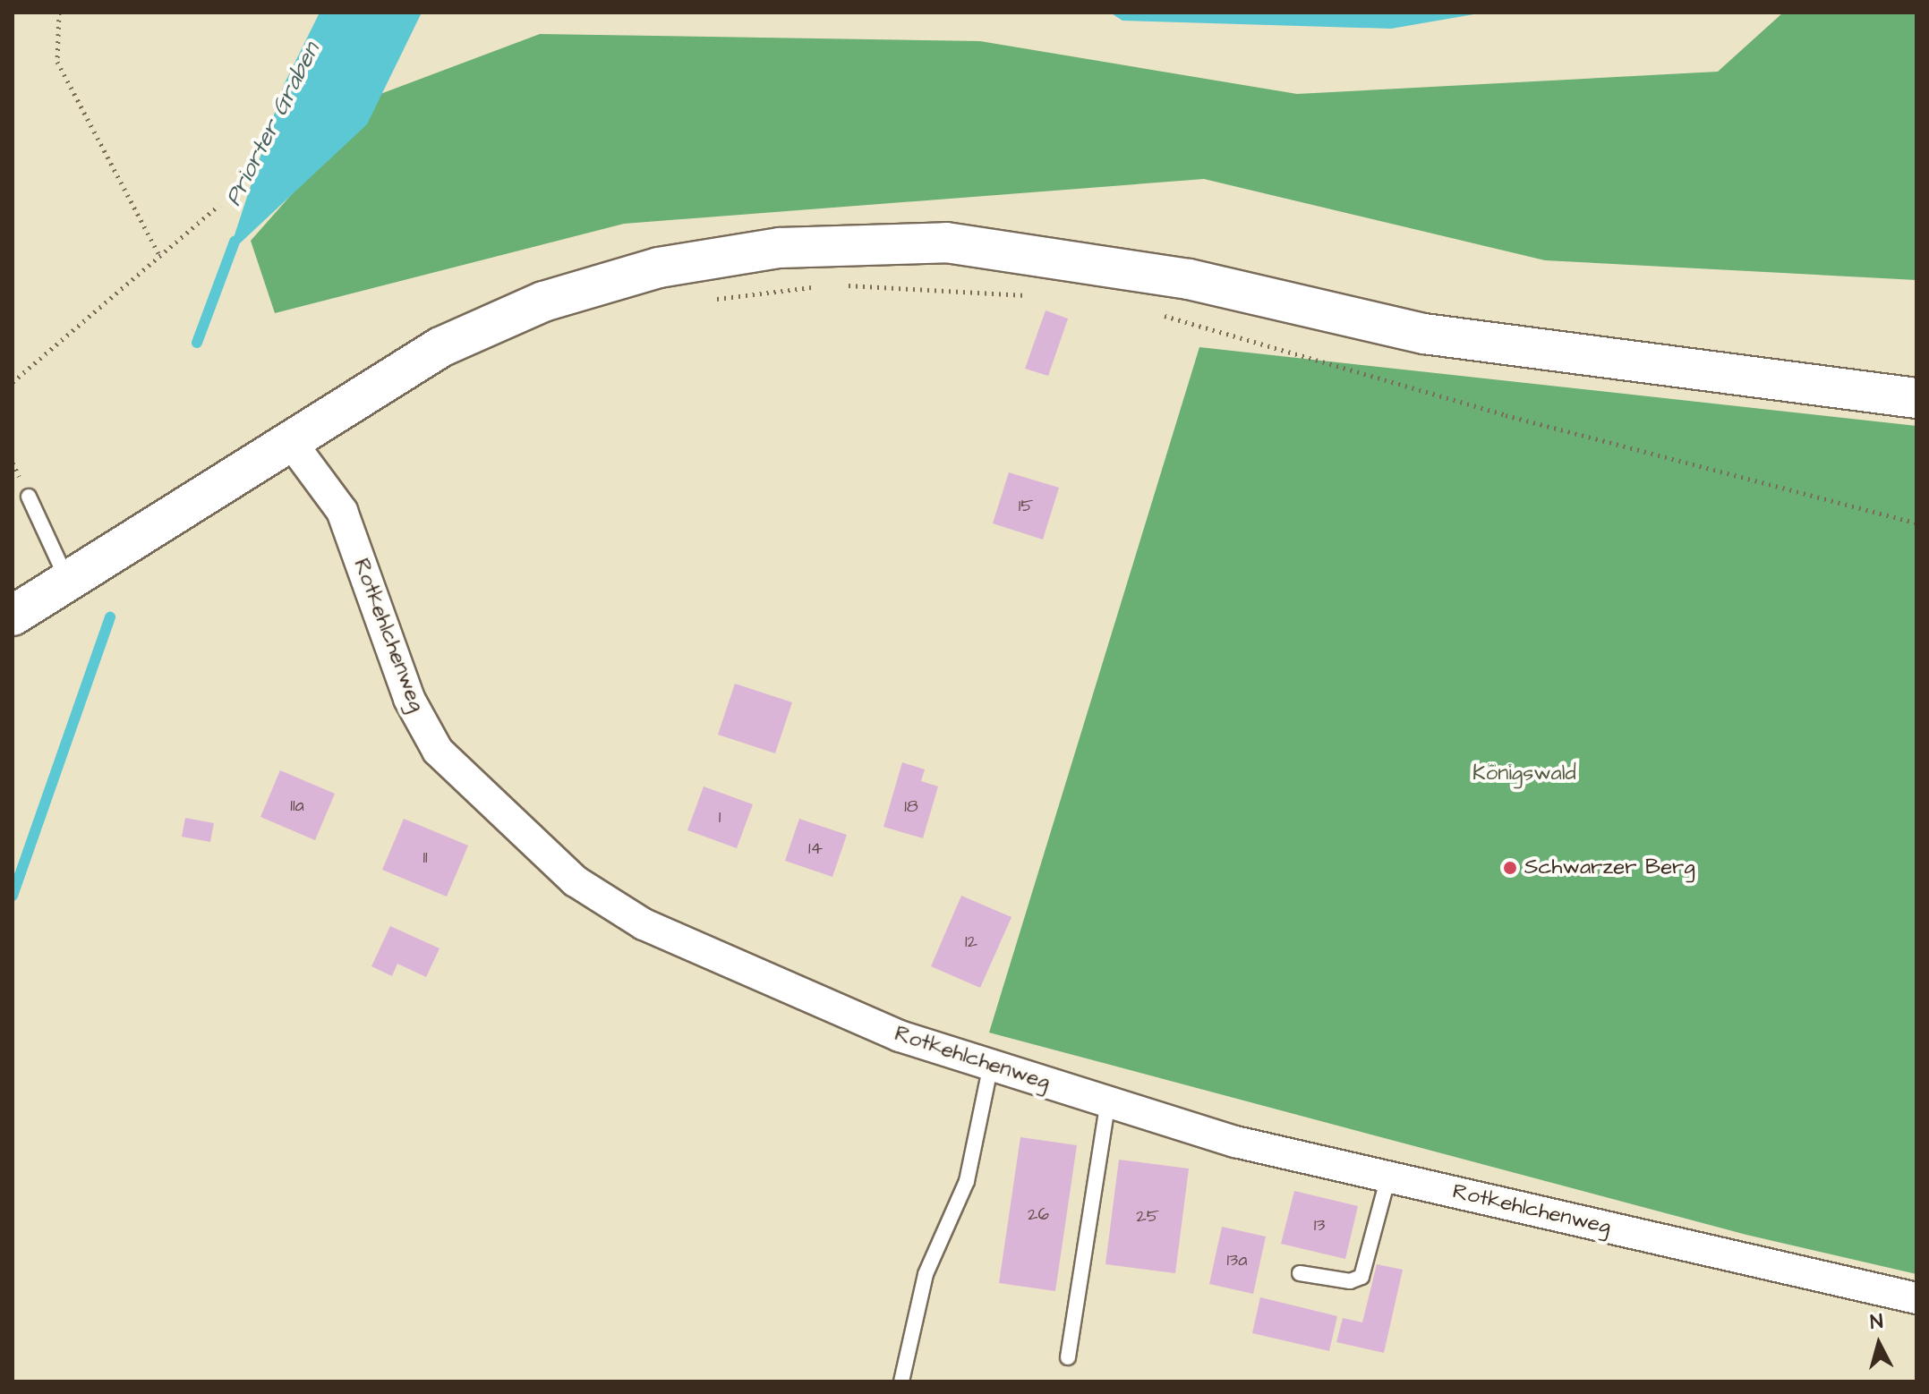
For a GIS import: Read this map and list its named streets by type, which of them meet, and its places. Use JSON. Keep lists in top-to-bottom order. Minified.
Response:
{"streets":{"street":["Rotkehlchenweg"]},"water":["Priorter Graben"],"parks":["Königswald"],"places":["Schwarzer Berg"],"house_numbers":["15","11a","18","1","14","11","12","26","25","13","13a"],"north":"top"}
